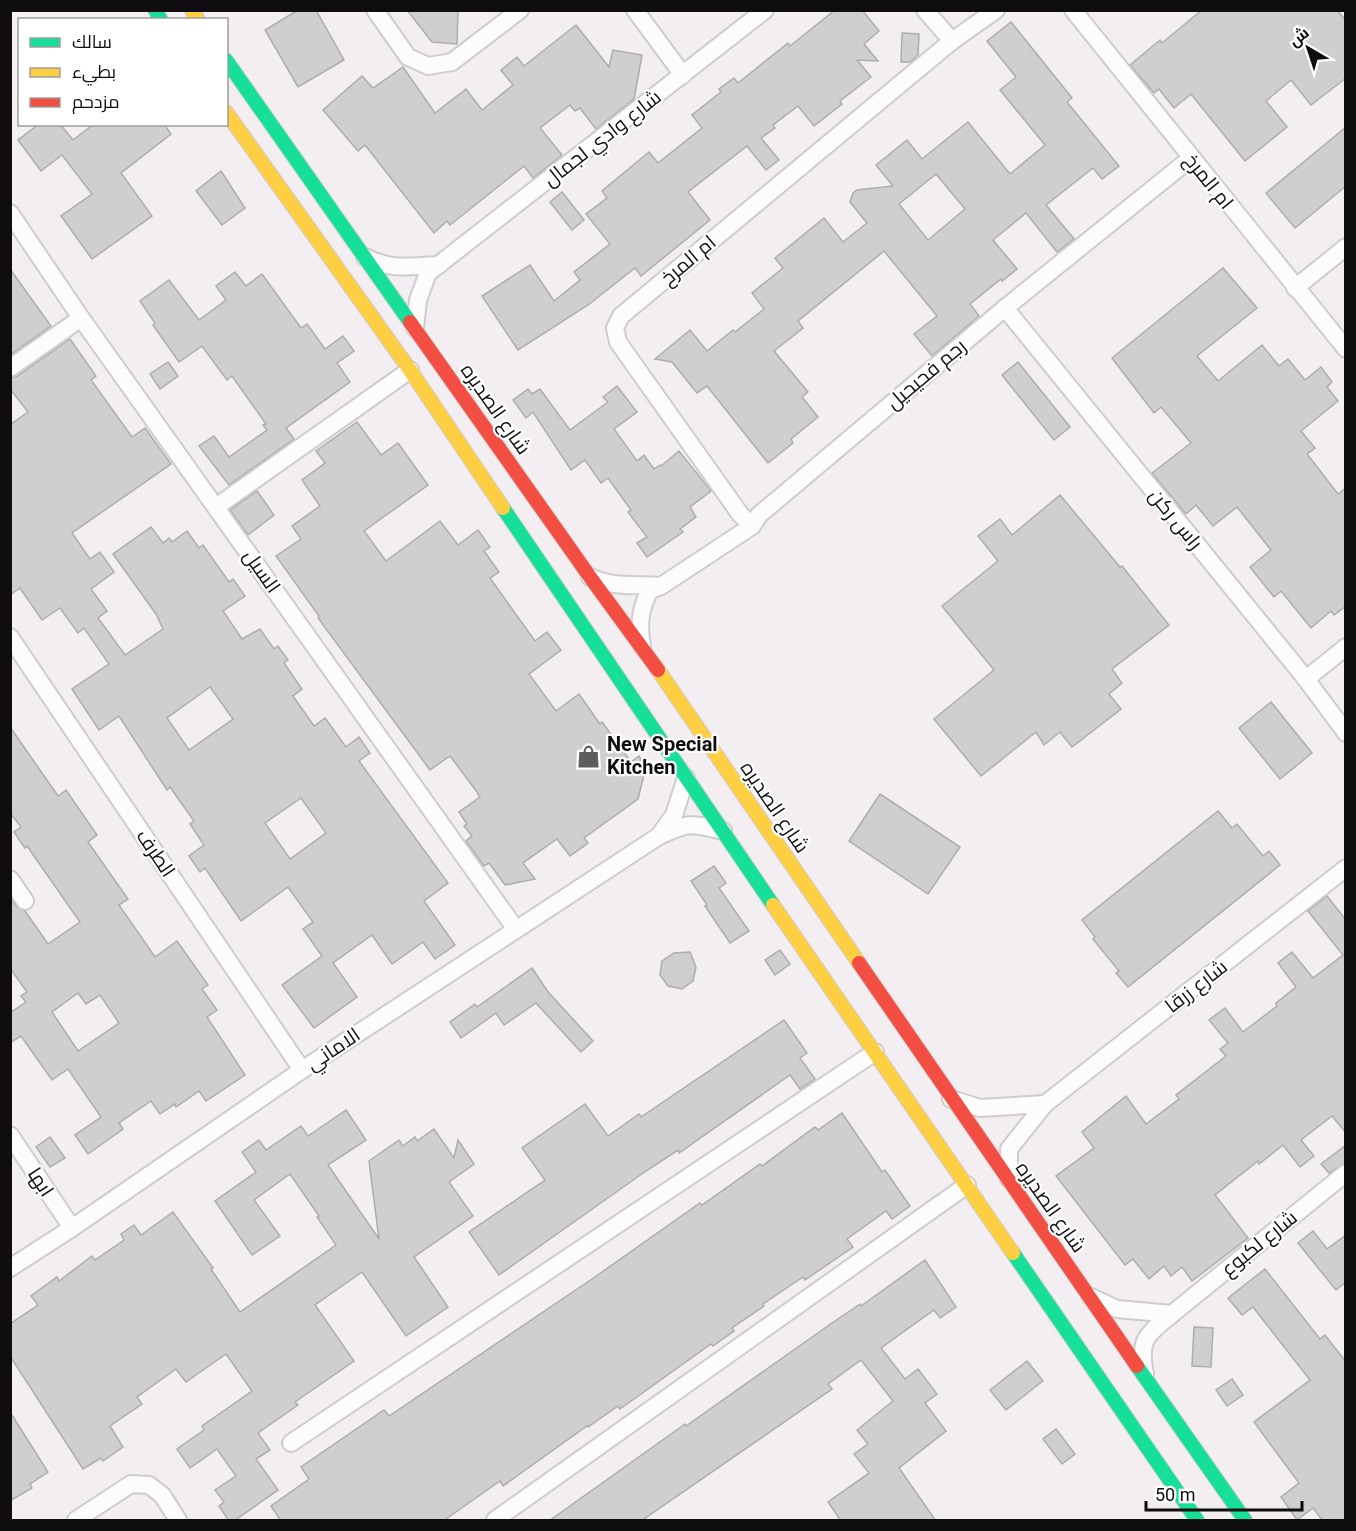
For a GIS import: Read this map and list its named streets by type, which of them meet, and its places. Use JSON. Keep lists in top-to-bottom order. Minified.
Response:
{"streets":{"main road":["شارع الصديره"],"street":["شارع وادي لجمال","ام المرخ","رجم فحيحيل","راس ركن","السيل","الطرف","شارع زرقا","الاماني","ابها","شارع لكبوع"]},"crossings":[["شارع وادي لجمال","شارع الصديره"],["ام المرخ","رجم فحيحيل"],["رجم فحيحيل","شارع الصديره"],["رجم فحيحيل","راس ركن"],["شارع الصديره","شارع زرقا"],["شارع الصديره","شارع لكبوع"],["السيل","الاماني"],["الطرف","الاماني"],["الاماني","ابها"]],"places":{"shop":["New Special Kitchen"]},"legend":["سالك","بطيء","مزدحم"],"scale_bar":"50 m","north":"top left"}
